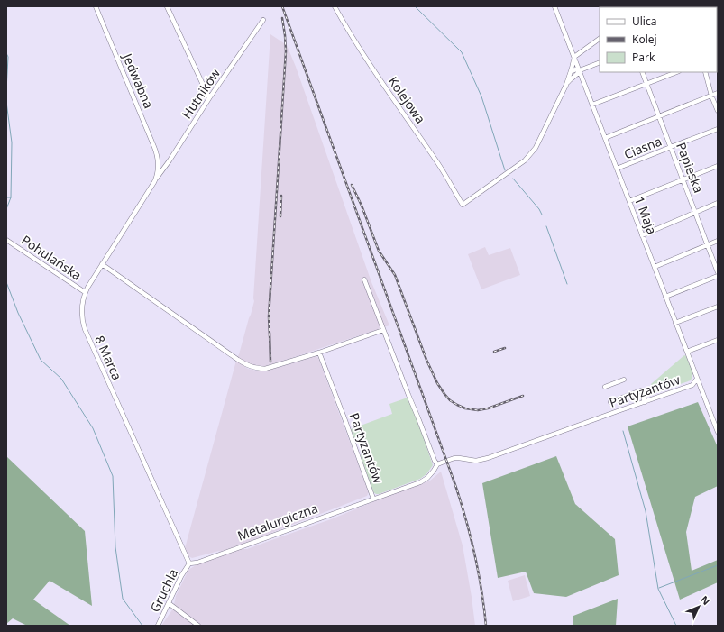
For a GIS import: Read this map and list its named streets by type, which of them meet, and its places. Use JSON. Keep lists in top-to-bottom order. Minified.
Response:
{"streets":{"street":["Jedwabna","Hutników","Kolejowa","Ciasna","Papieska","1 Maja","Pohulańska","8 Marca","Partyzantów","Metalurgiczna","Gruchla"]},"crossings":[["Jedwabna","8 Marca"],["Hutników","8 Marca"],["Ciasna","Papieska"],["Ciasna","1 Maja"],["1 Maja","Partyzantów"],["Pohulańska","8 Marca"],["8 Marca","Metalurgiczna"],["8 Marca","Gruchla"],["Partyzantów","Metalurgiczna"],["Metalurgiczna","Gruchla"]],"legend":["Ulica","Kolej","Park"],"north":"top right"}
